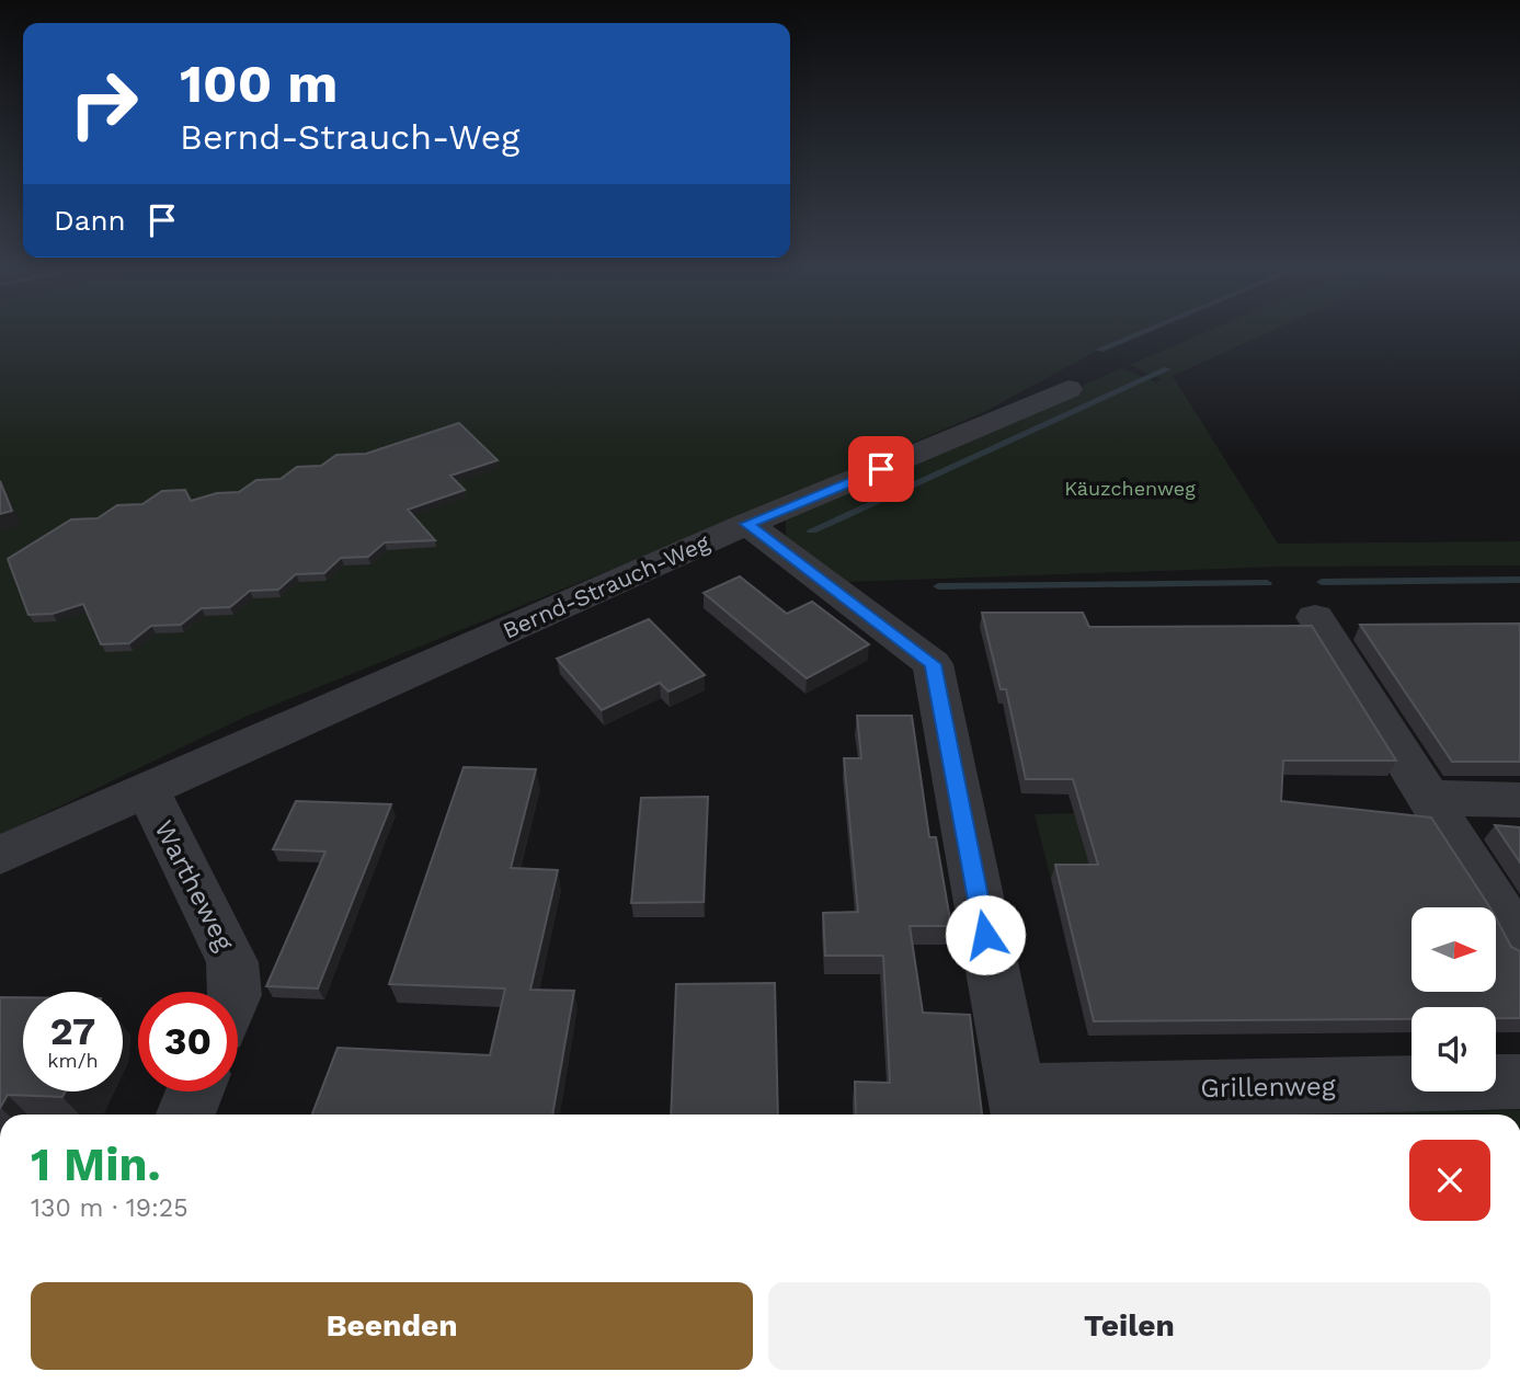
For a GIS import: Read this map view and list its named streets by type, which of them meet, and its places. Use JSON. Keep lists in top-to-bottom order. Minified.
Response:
{"streets":{"street":["Bernd-Strauch-Weg","Wartheweg","Grillenweg"]},"crossings":[["Bernd-Strauch-Weg","Wartheweg"]],"parks":["Käuzchenweg"],"north":"right","page":{"turn":["100 m","Bernd-Strauch-Weg"],"then":"Dann","speed":"27 km/h","limit":"30","heading":["1 Min.","130 m · 19:25"],"buttons":["Beenden","Teilen"]}}
